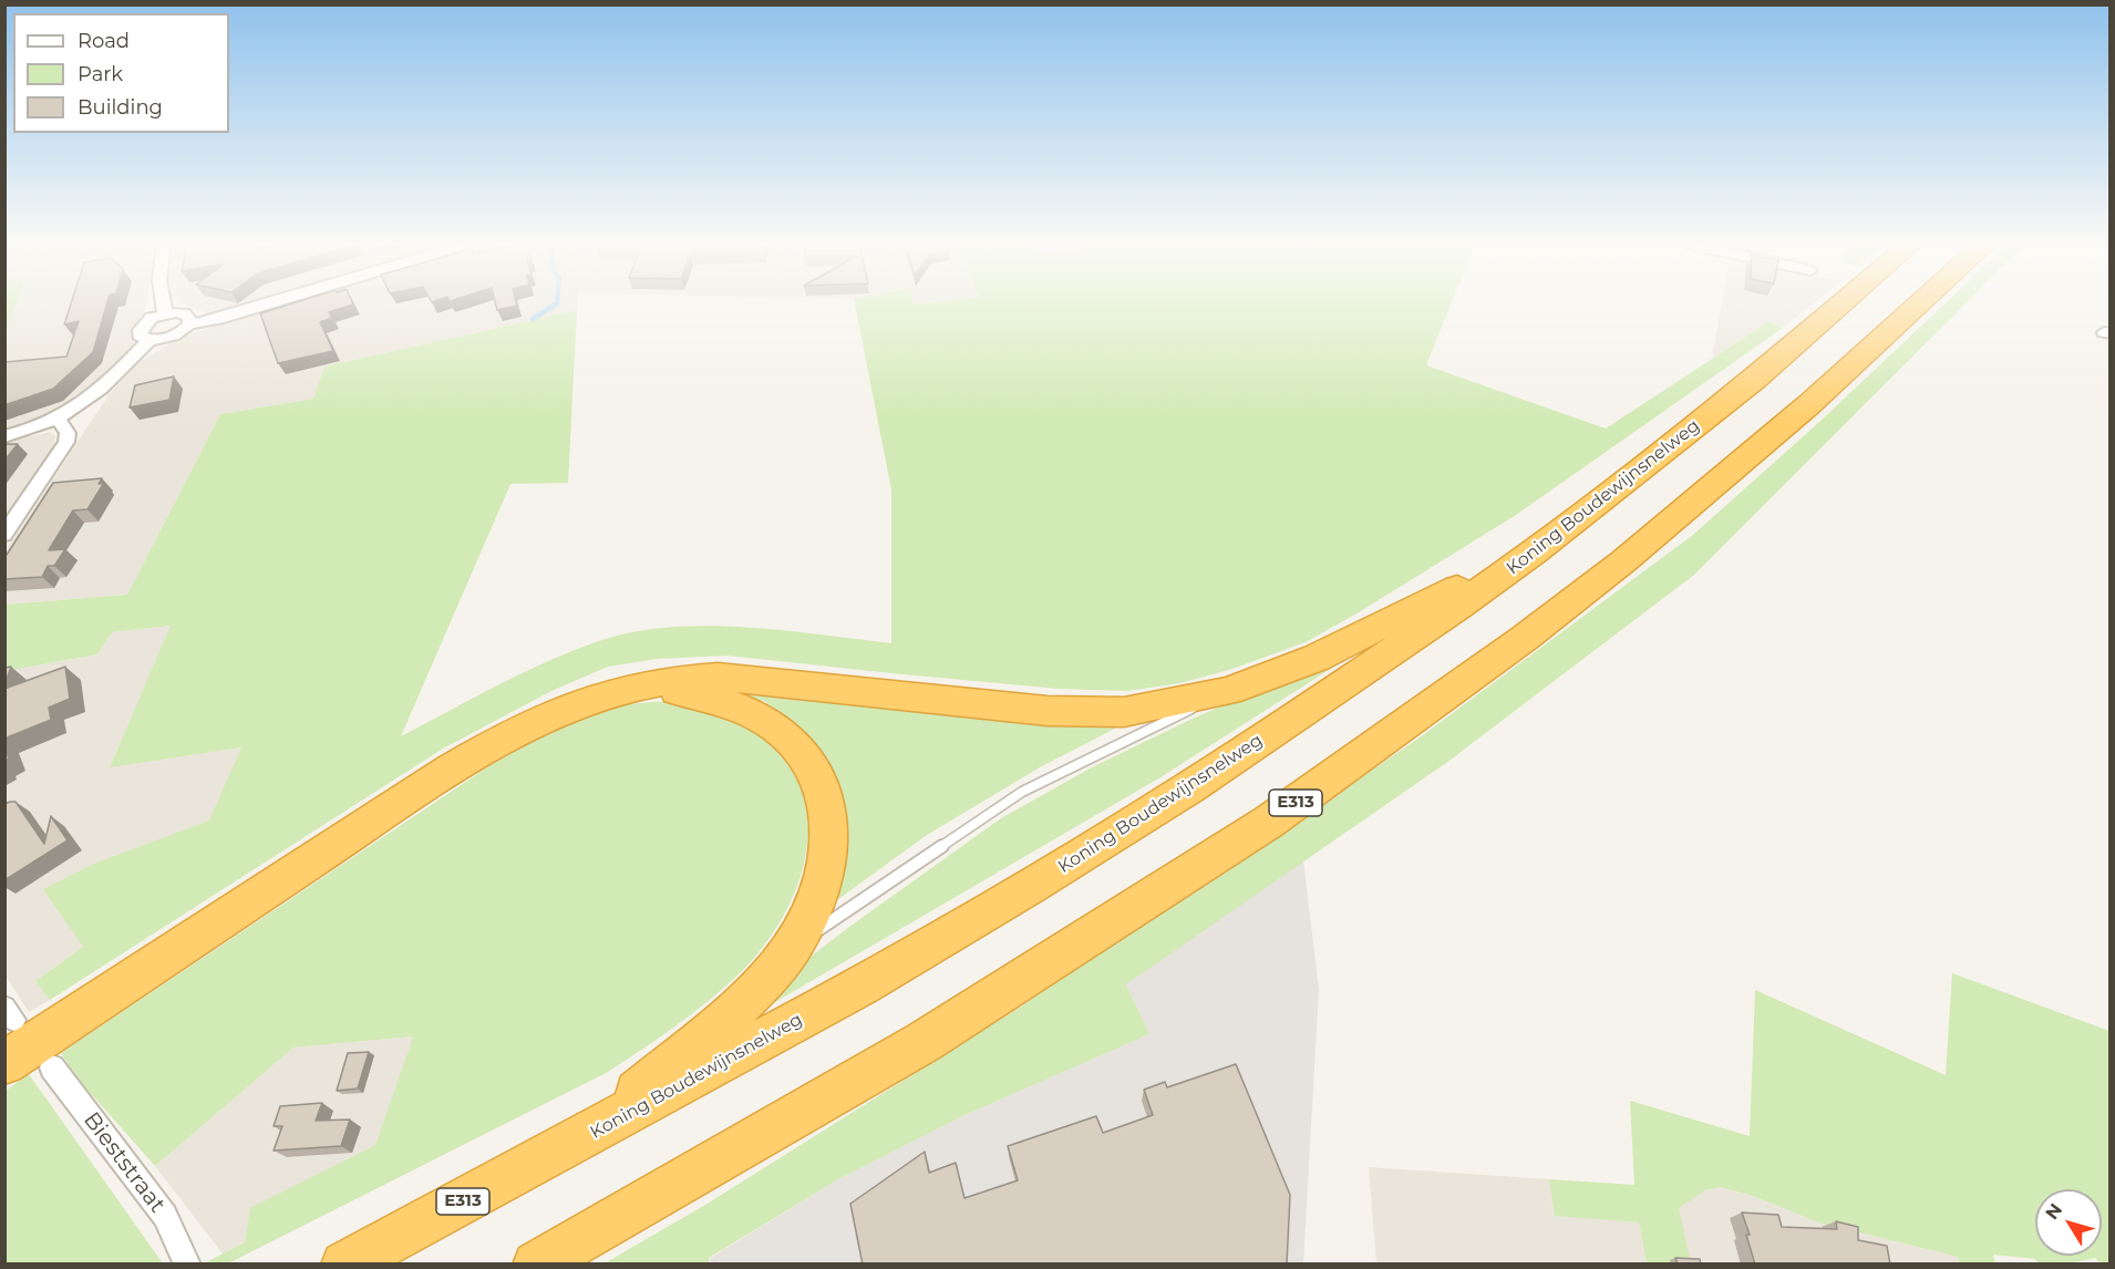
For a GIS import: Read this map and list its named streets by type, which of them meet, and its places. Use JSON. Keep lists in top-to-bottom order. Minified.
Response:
{"streets":{"highway":["Koning Boudewijnsnelweg","E313"],"street":["Bieststraat"]},"legend":["Road","Park","Building"],"north":"top left"}
